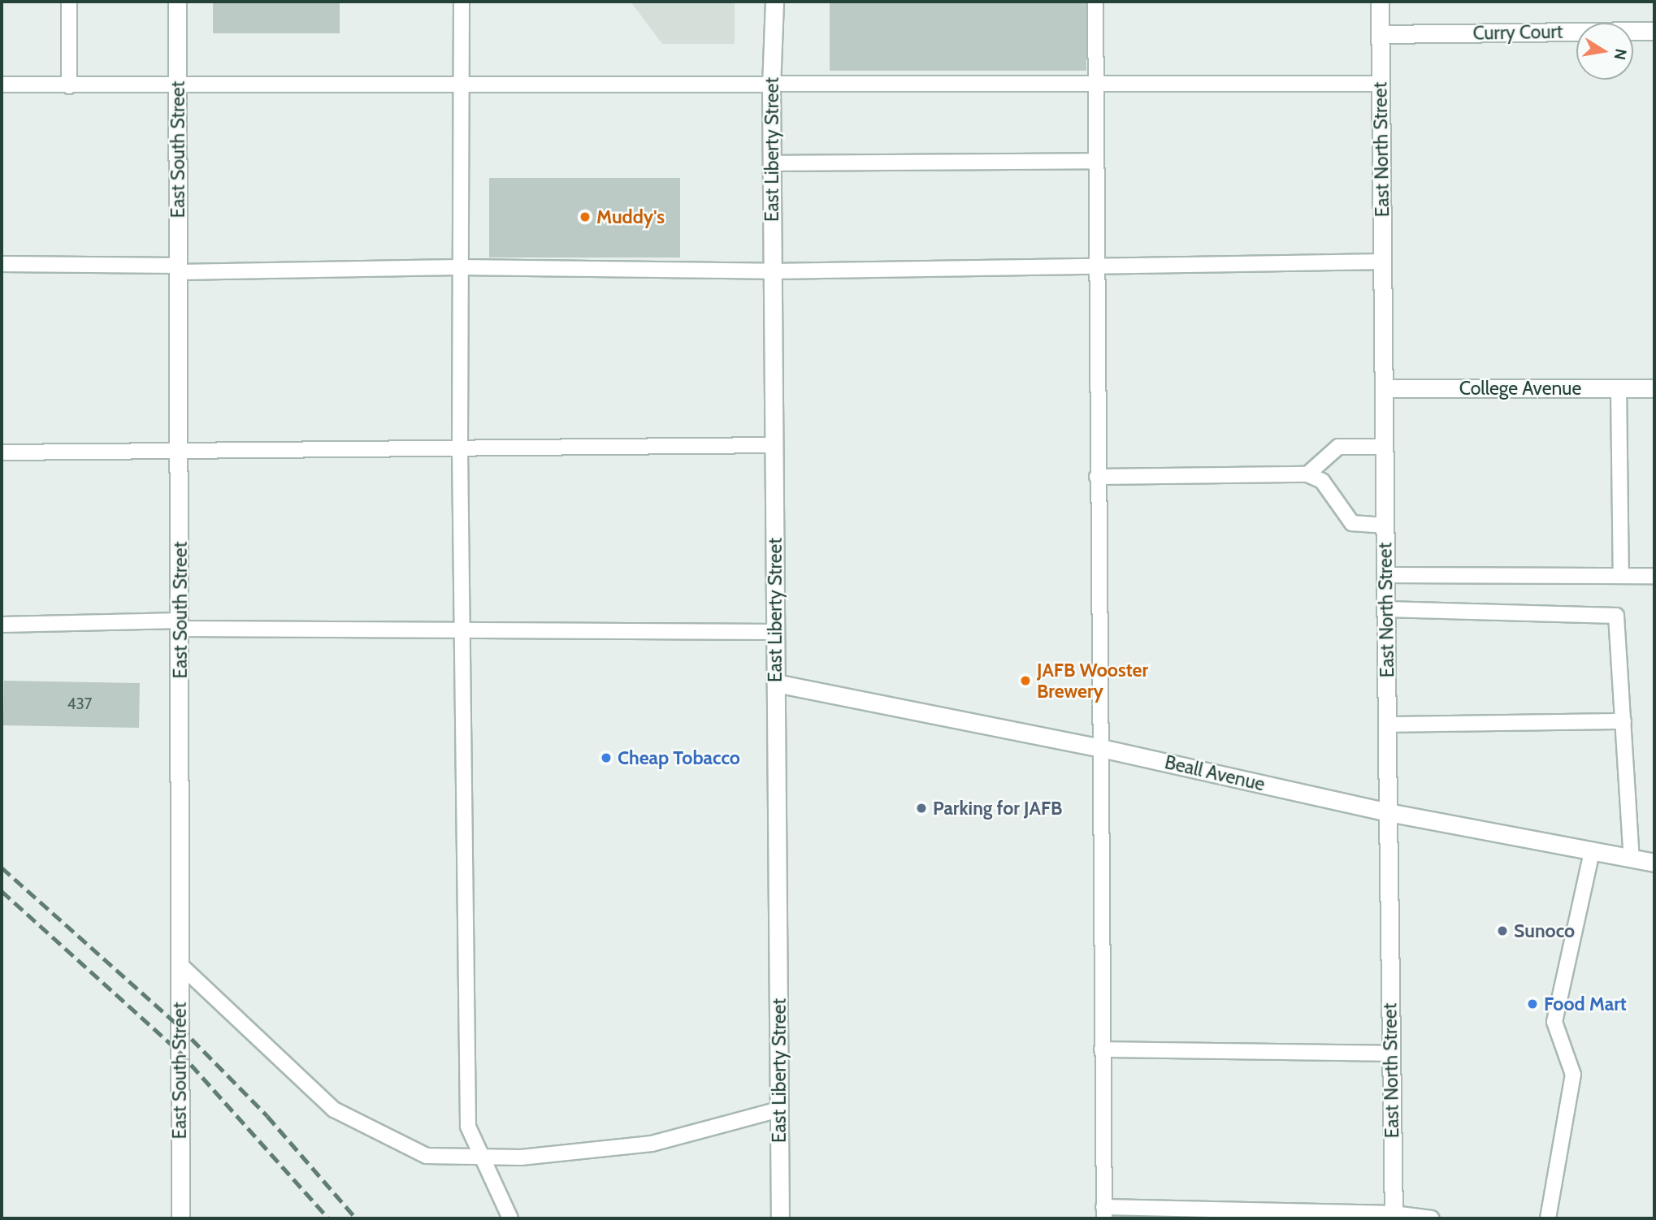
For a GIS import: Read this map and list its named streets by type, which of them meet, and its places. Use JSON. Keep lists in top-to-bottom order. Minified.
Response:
{"streets":{"street":["Curry Court","East South Street","East Liberty Street","East North Street","College Avenue","Beall Avenue"]},"crossings":[["Curry Court","East North Street"],["East Liberty Street","Beall Avenue"],["East North Street","College Avenue"],["East North Street","Beall Avenue"]],"places":["Muddy's","JAFB Wooster Brewery","Cheap Tobacco","Parking for JAFB","Sunoco","Food Mart"],"house_numbers":["437"],"north":"right"}
